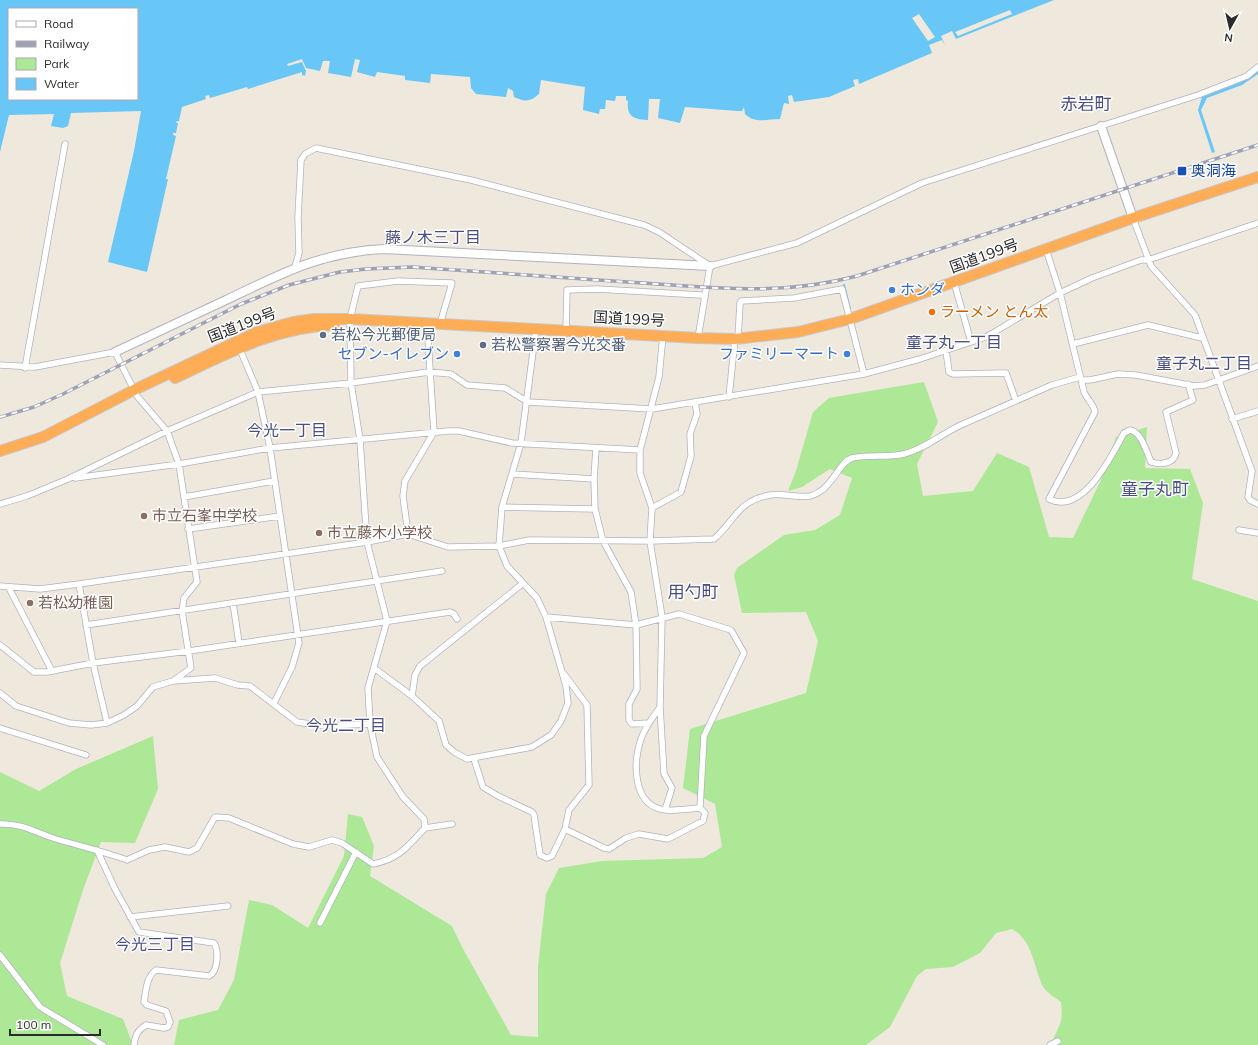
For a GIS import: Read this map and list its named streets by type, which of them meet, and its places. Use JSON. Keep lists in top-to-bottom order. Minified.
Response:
{"streets":{"highway":["国道199号"]},"districts":["赤岩町","藤ノ木三丁目","童子丸一丁目","童子丸二丁目","今光一丁目","童子丸町","用勺町","今光二丁目","今光三丁目"],"places":{"transit":["奥洞海"],"other":["ホンダ","ラーメン とん太","若松今光郵便局","若松警察署今光交番","セブン-イレブン","ファミリーマート","市立石峯中学校","市立藤木小学校","若松幼稚園"]},"legend":["Road","Railway","Park","Water"],"scale_bar":"100 m","north":"bottom"}
